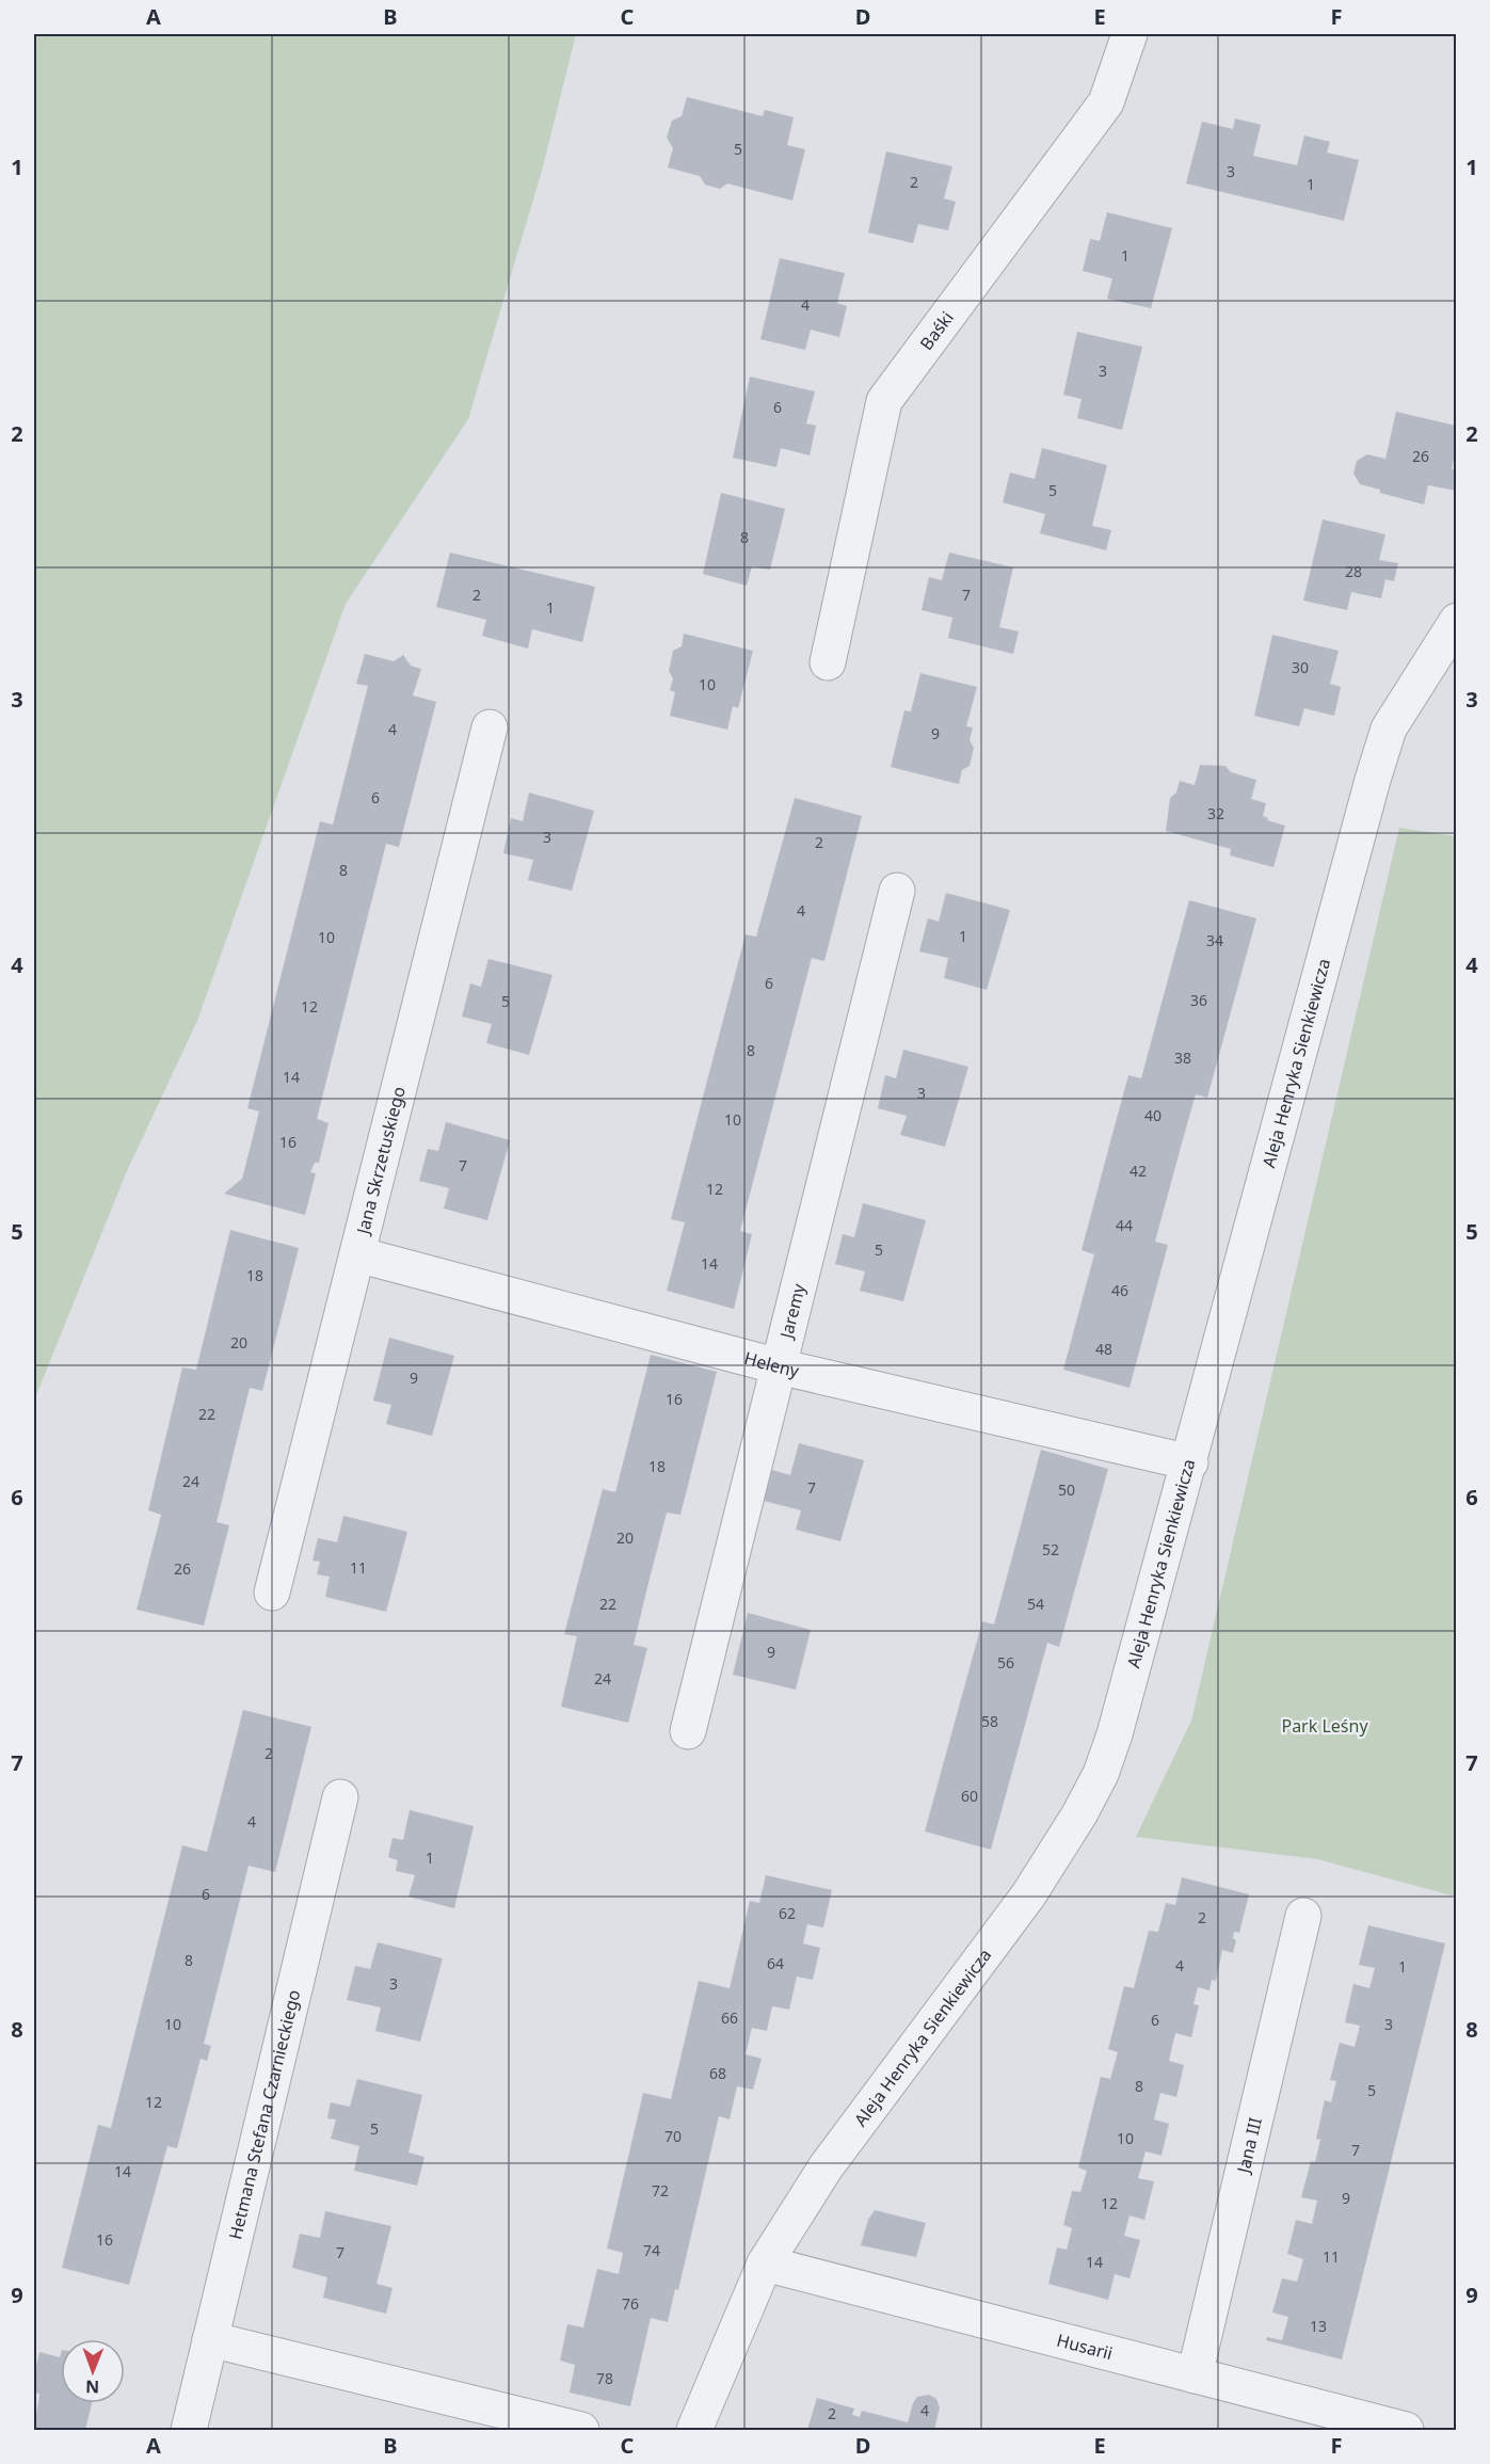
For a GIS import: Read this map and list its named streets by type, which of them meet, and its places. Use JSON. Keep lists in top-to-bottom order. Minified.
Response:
{"streets":{"street":["Baśki","Aleja Henryka Sienkiewicza","Jana Skrzetuskiego","Jaremy","Heleny","Hetmana Stefana Czarnieckiego","Jana III","Husarii"]},"crossings":[["Aleja Henryka Sienkiewicza","Heleny"],["Aleja Henryka Sienkiewicza","Husarii"],["Jana Skrzetuskiego","Heleny"],["Jaremy","Heleny"],["Jana III","Husarii"]],"parks":["Park Leśny"],"house_numbers":["5","3","2","1","1","4","3","6","26","5","8","28","2","7","1","30","10","4","9","6","32","3","2","8","4","1","10","34","6","36","5","12","8","38","14","3","40","10","16","7","42","12","44","5","14","18","46","20","48","9","16","22","18","24","7","50","20","52","11","26","22","54","9","56","24","58","2","60","4","1","6","62","2","8","64","4","1","3","66","6","10","3","68","8","5","12","5","70","10","7","14","72","9","12","16","74","7","11","14","76","13","78","4","2"],"north":"bottom","grid":{"columns":["A","B","C","D","E","F"],"rows":["1","2","3","4","5","6","7","8","9"]}}
